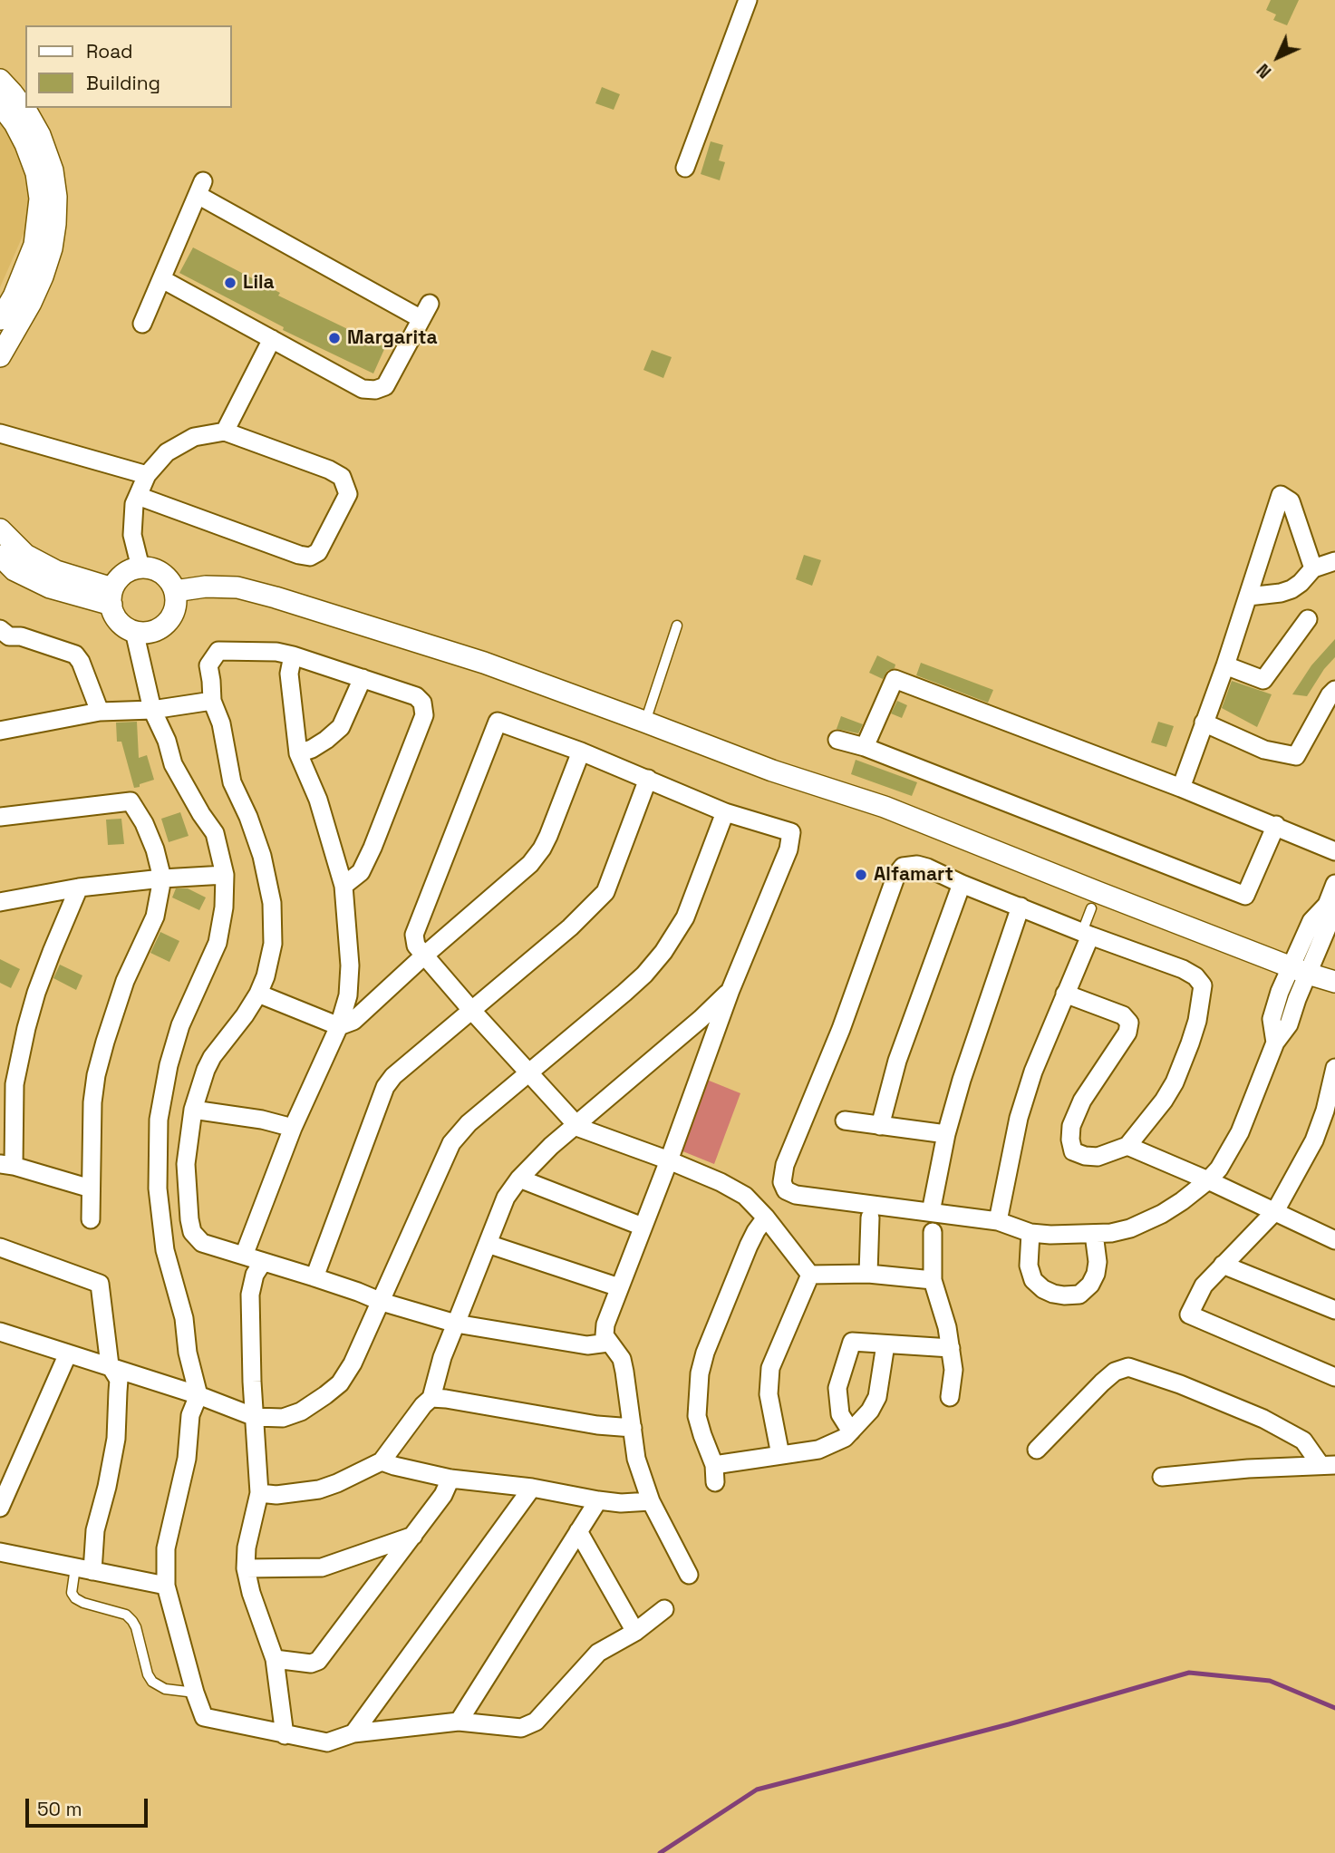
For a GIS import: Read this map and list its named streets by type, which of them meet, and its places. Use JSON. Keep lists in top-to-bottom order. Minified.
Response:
{"places":["Lila","Margarita","Alfamart"],"legend":["Road","Building"],"scale_bar":"50 m","north":"bottom left"}
